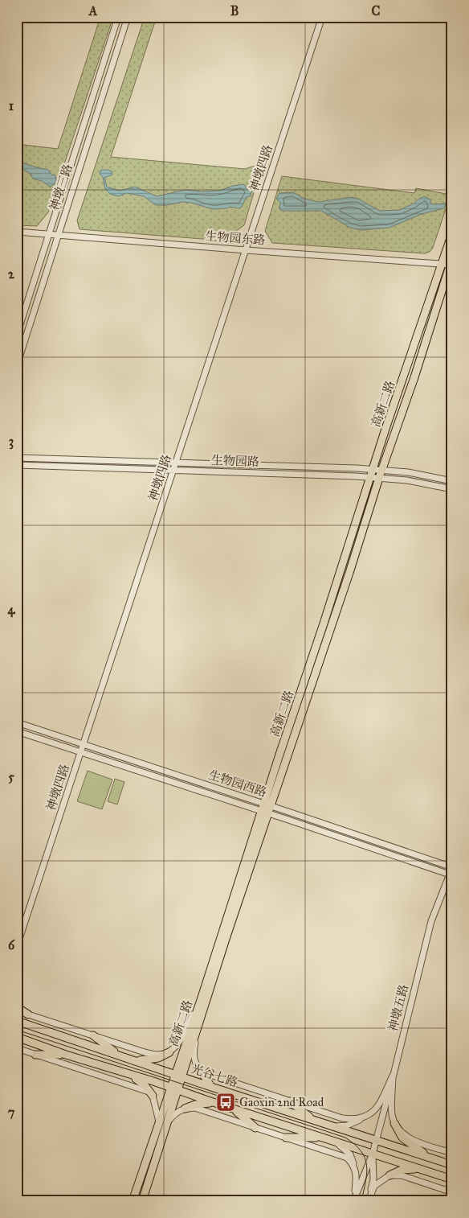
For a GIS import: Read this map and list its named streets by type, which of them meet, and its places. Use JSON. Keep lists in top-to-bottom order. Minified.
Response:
{"streets":{"main road":["高新二路","光谷七路"],"street":["神墩四路","神墩三路","生物园东路","生物园路","生物园西路","神墩五路"]},"crossings":[["神墩四路","生物园东路"],["神墩四路","生物园路"],["神墩四路","生物园西路"],["神墩三路","生物园东路"],["生物园东路","高新二路"],["高新二路","生物园路"],["高新二路","生物园西路"],["高新二路","光谷七路"],["生物园西路","神墩五路"],["神墩五路","光谷七路"]],"places":{"bus stop":["Gaoxin 2nd Road"]},"grid":{"columns":["A","B","C"],"rows":["1","2","3","4","5","6","7"]}}
